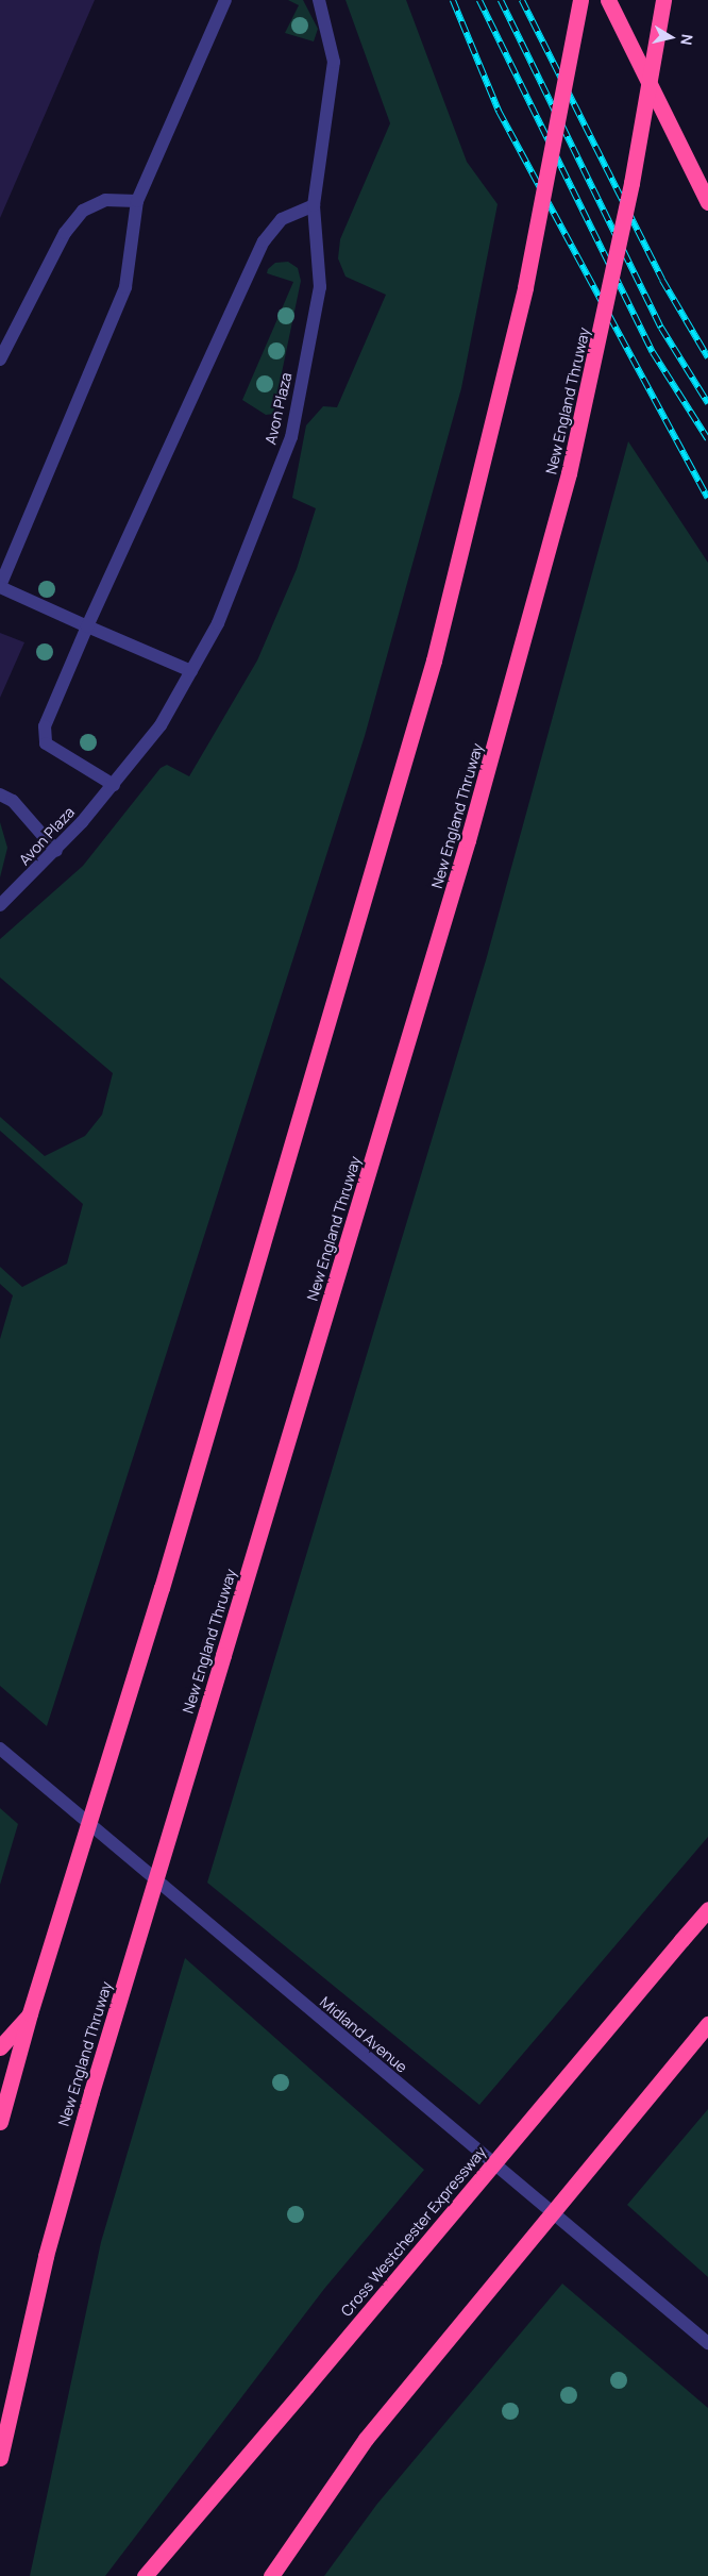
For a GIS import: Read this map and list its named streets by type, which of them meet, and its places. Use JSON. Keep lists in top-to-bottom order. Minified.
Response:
{"streets":{"highway":["New England Thruway","Cross Westchester Expressway"],"street":["Avon Plaza","Midland Avenue"]},"north":"right"}
